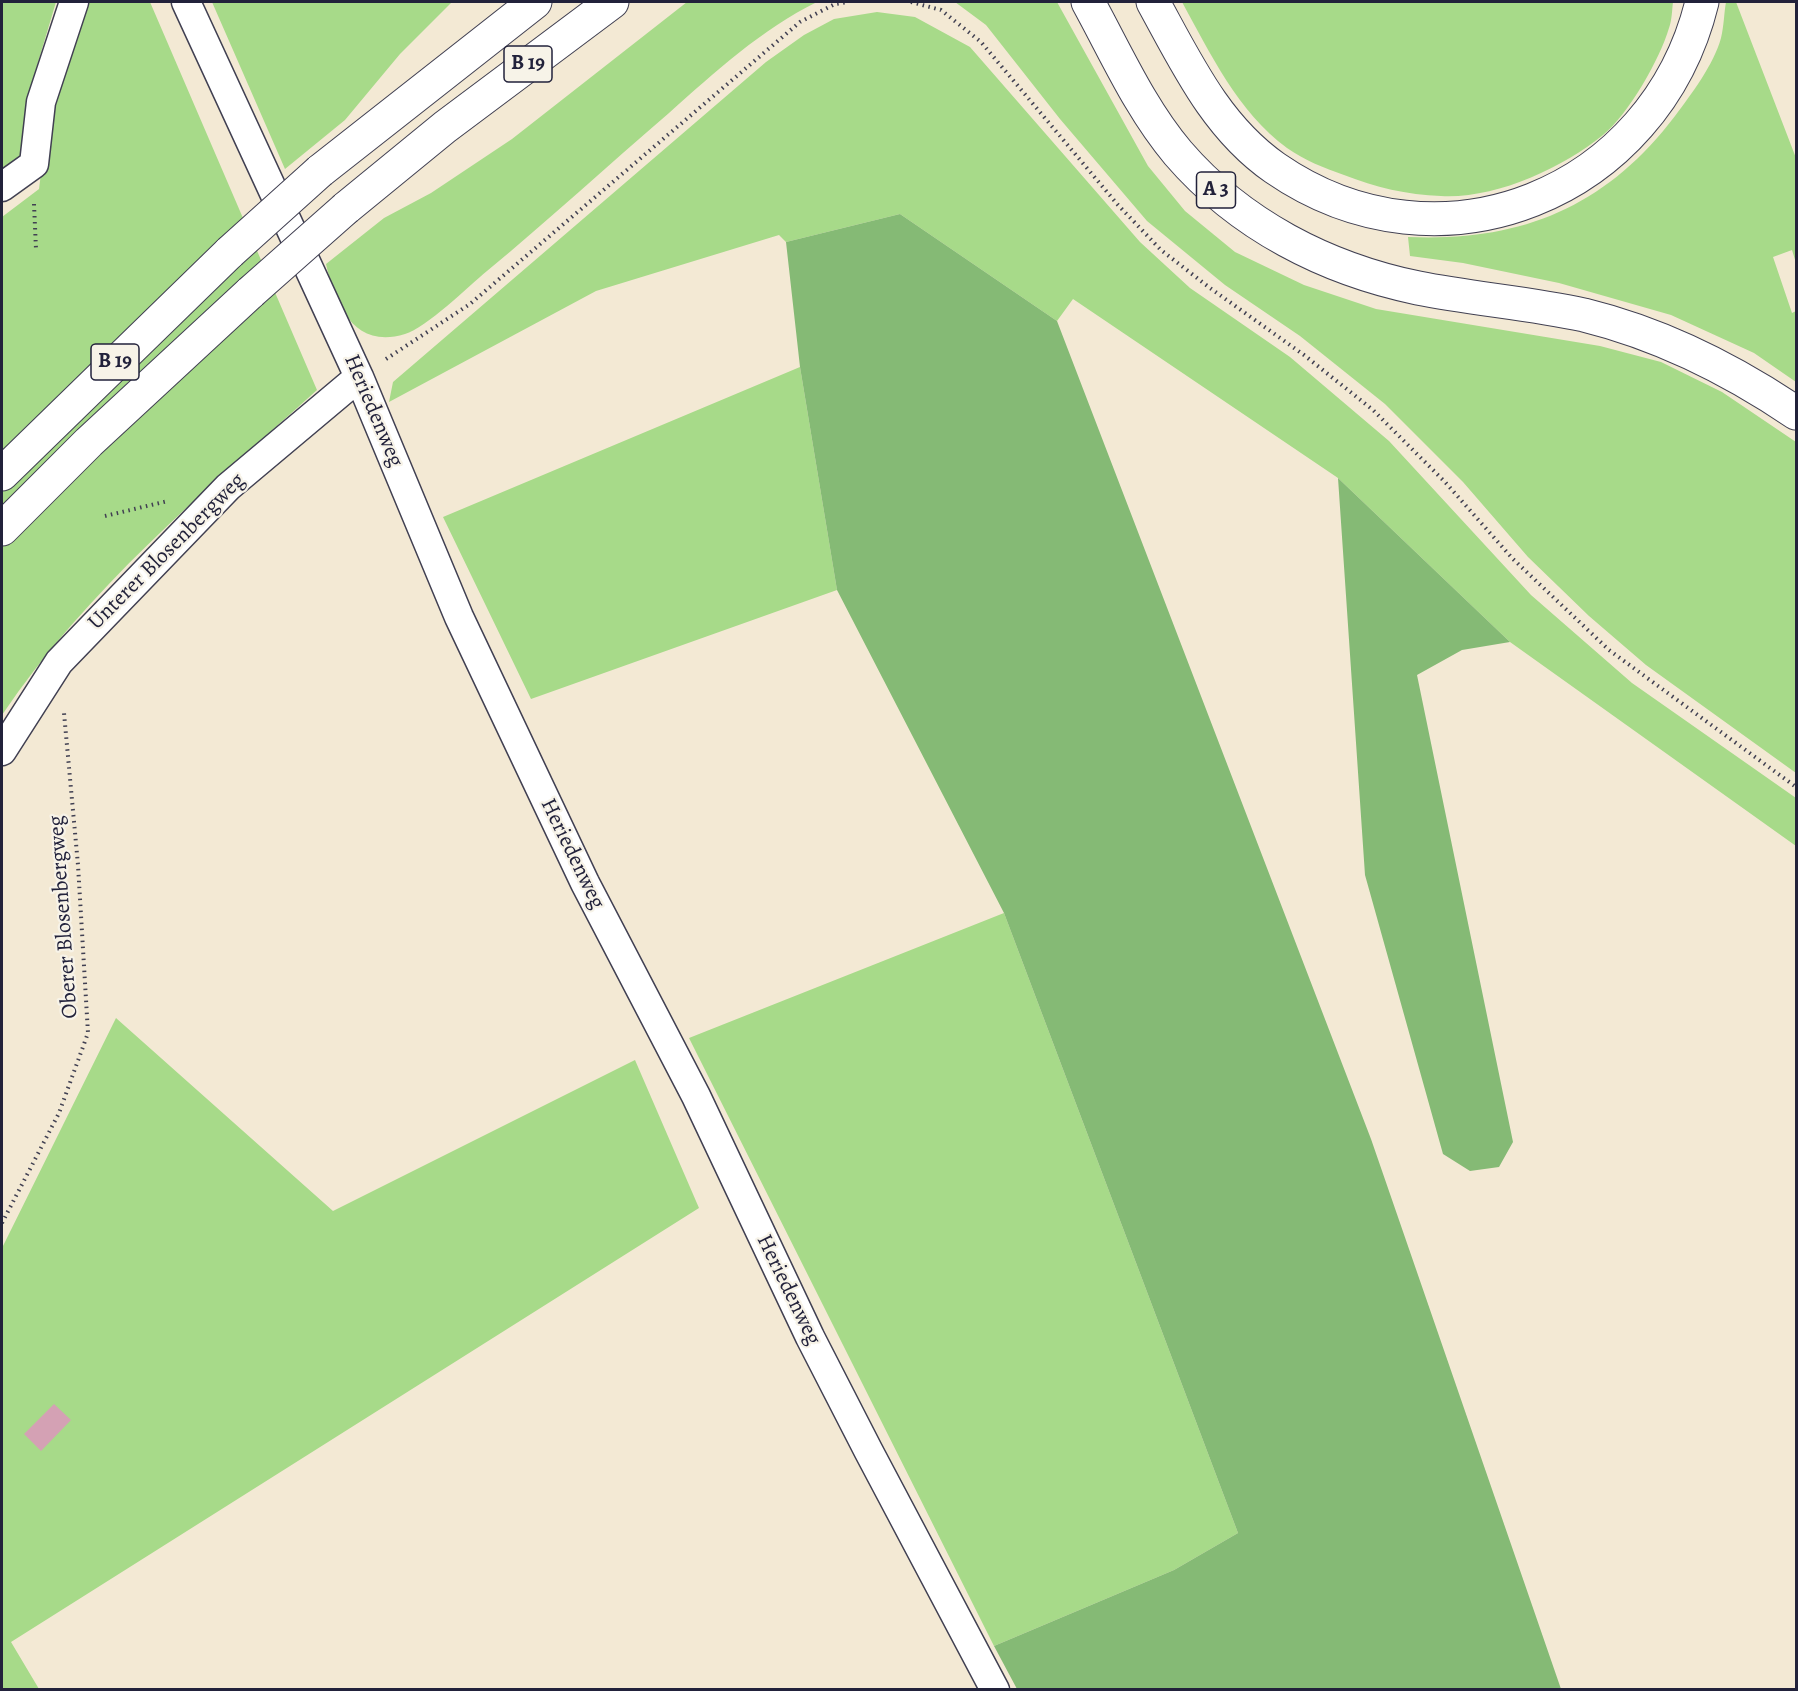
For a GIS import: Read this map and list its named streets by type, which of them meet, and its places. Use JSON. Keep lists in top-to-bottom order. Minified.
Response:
{"streets":{"main road":["B 19","A 3"],"street":["Heriedenweg","Unterer Blosenbergweg"],"path":["Oberer Blosenbergweg"]},"crossings":[["Heriedenweg","Unterer Blosenbergweg"],["Unterer Blosenbergweg","Oberer Blosenbergweg"]]}
